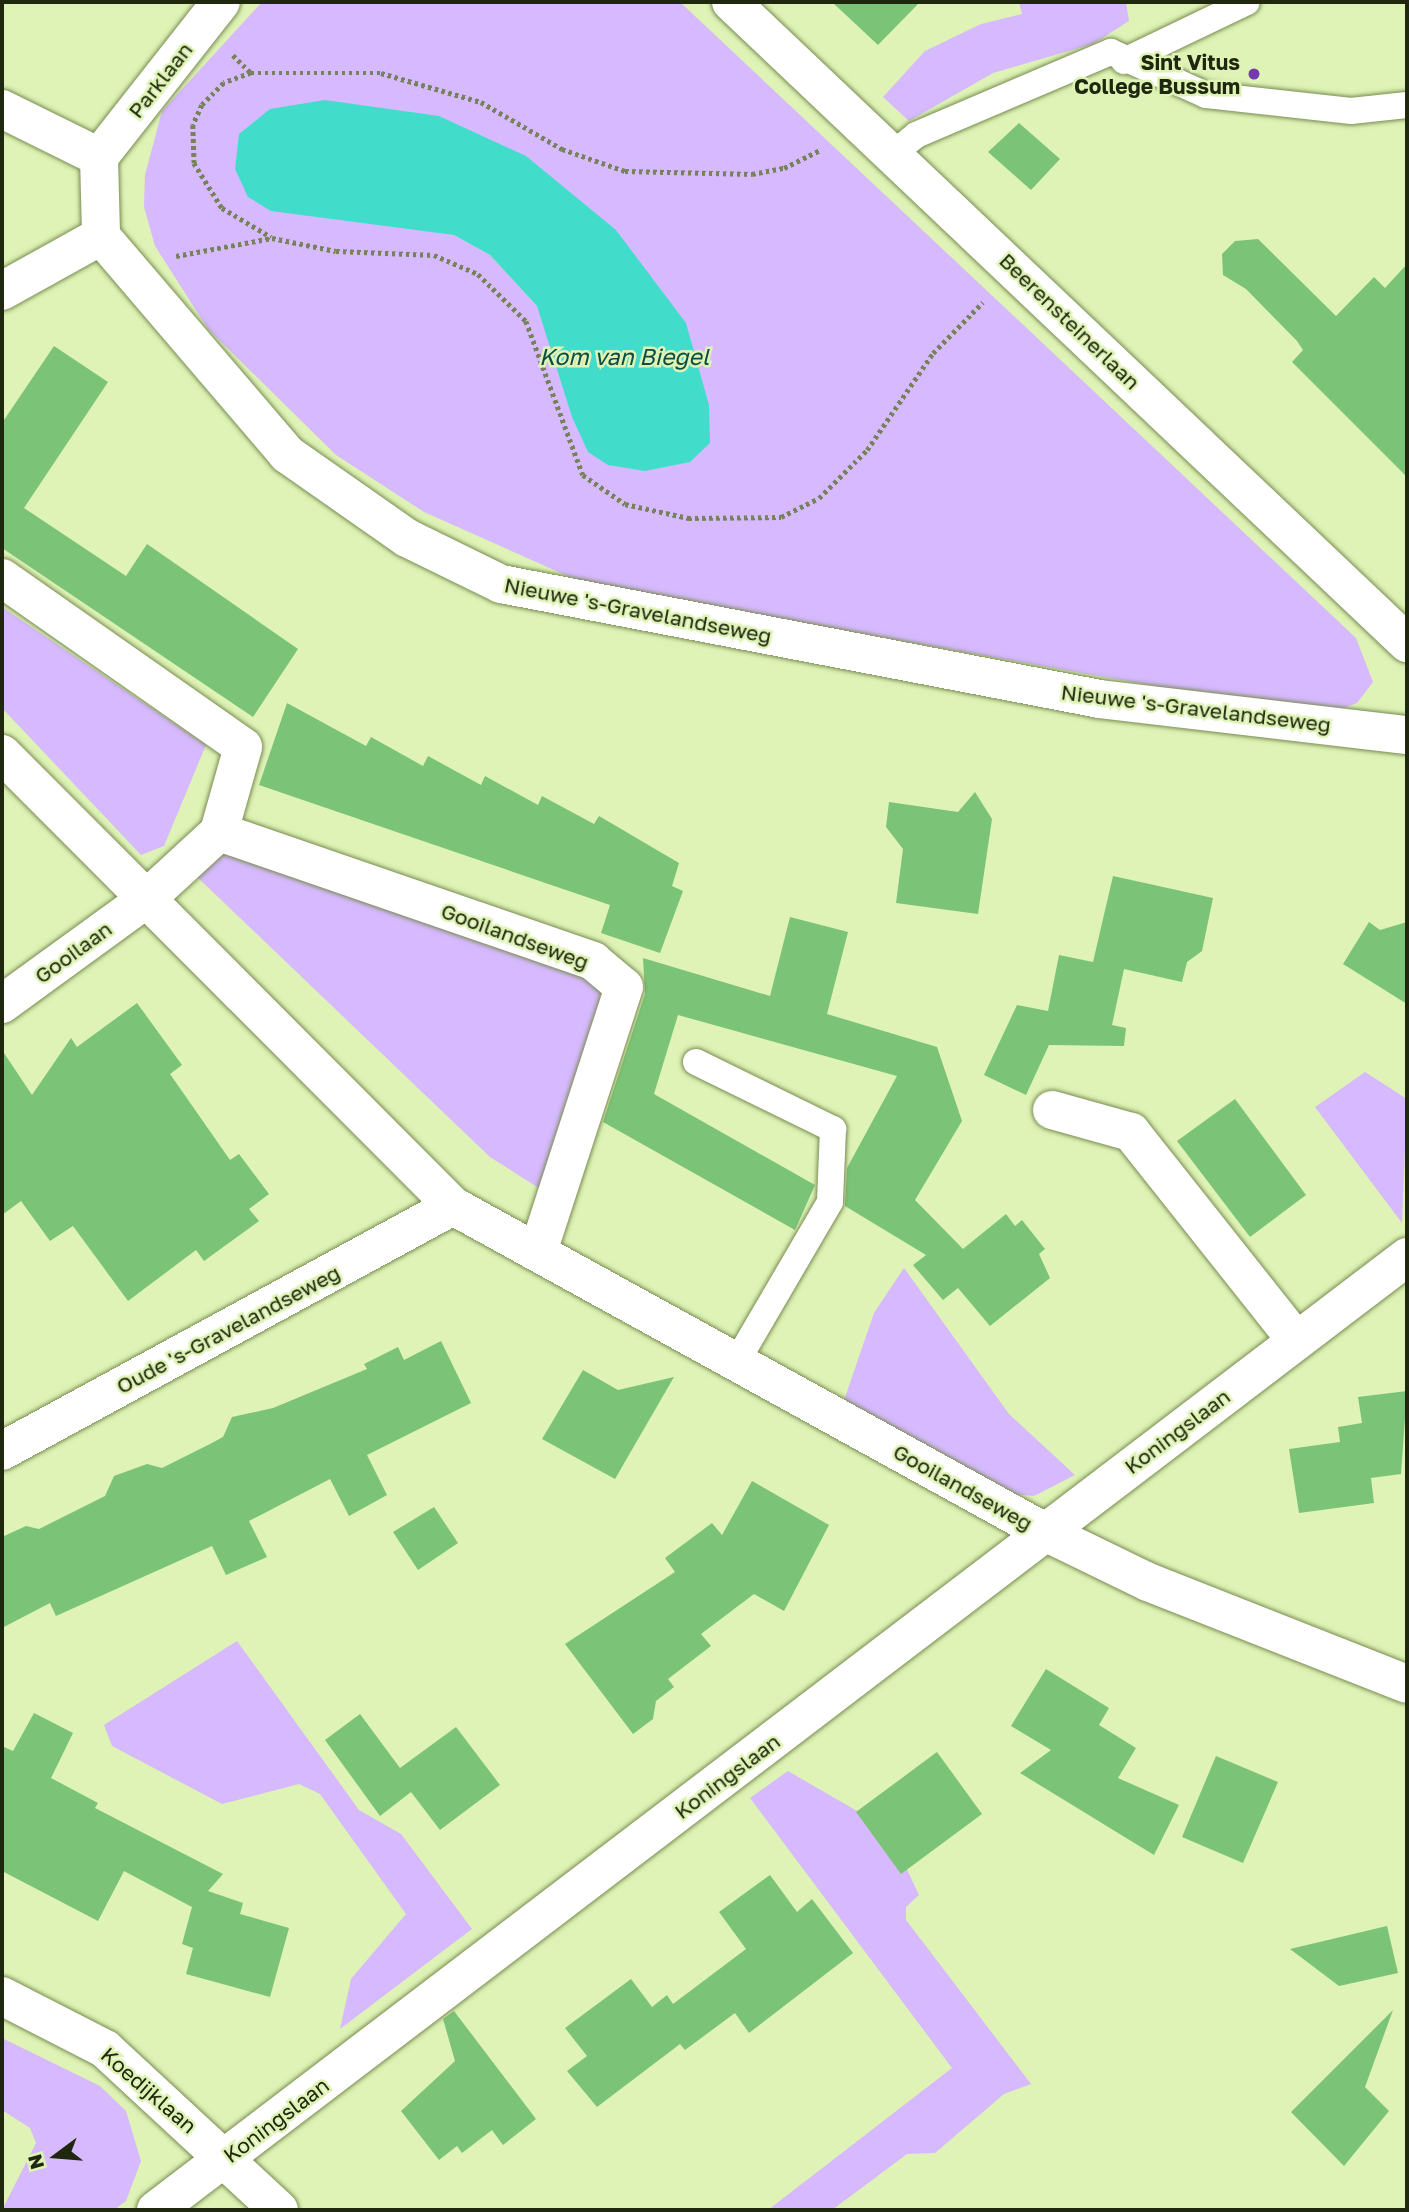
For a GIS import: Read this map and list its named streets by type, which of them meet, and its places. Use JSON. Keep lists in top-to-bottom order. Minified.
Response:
{"streets":{"street":["Parklaan","Beerensteinerlaan","Nieuwe 's-Gravelandseweg","Gooilandseweg","Gooilaan","Oude 's-Gravelandseweg","Koningslaan","Koedijklaan"]},"crossings":[["Gooilandseweg","Gooilaan"],["Gooilandseweg","Oude 's-Gravelandseweg"],["Gooilandseweg","Koningslaan"],["Koningslaan","Koedijklaan"]],"water":["Kom van Biegel"],"places":["Sint Vitus College Bussum"],"north":"left"}
